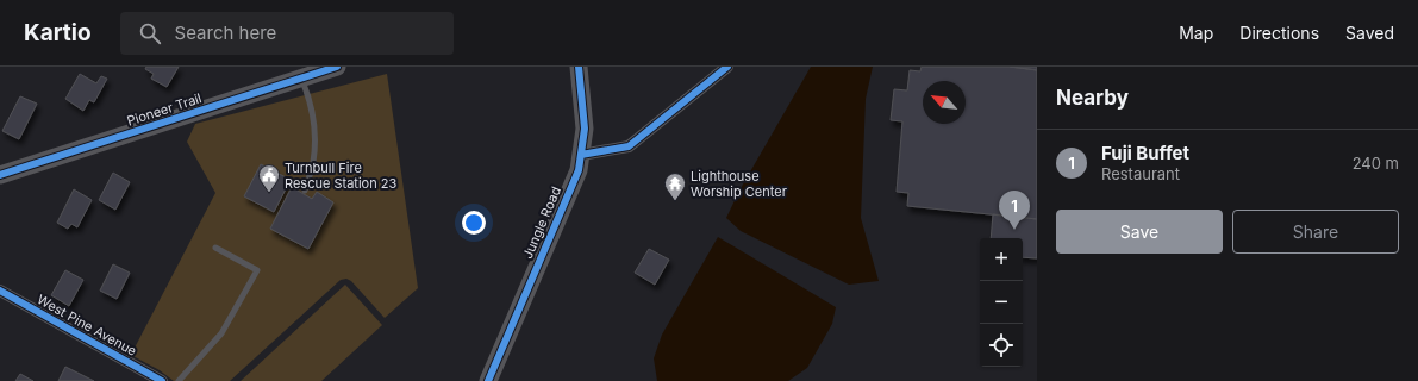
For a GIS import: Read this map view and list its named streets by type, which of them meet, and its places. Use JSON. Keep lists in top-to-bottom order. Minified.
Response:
{"streets":{"street":["Pioneer Trail","Jungle Road","West Pine Avenue"]},"places":{"public building":["Turnbull Fire Rescue Station 23"],"temple":["Lighthouse Worship Center"]},"north":"top left","page":{"header":"Kartio","search":"Search here","nav":["Map","Directions","Saved"],"heading":"Nearby","list":[{"mark":"1","name":"Fuji Buffet","note":"Restaurant","value":"240 m"}],"pins":"1","buttons":["Save","Share"],"map_buttons":["+","−"]}}
